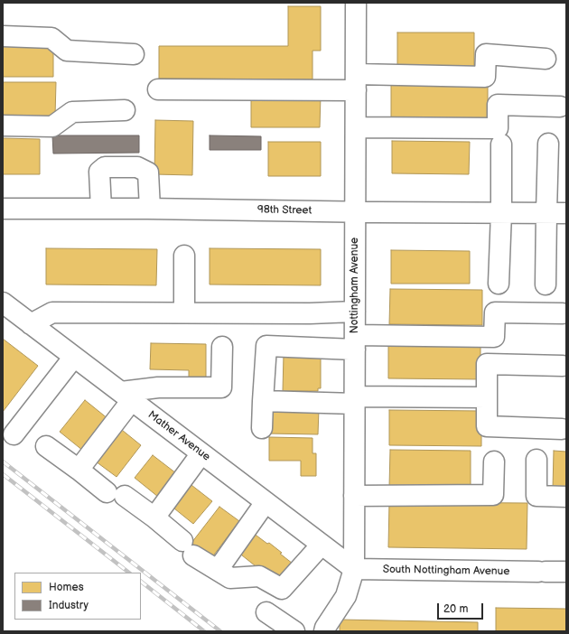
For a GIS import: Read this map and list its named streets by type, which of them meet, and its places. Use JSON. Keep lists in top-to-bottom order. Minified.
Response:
{"streets":{"street":["98th Street","Nottingham Avenue","Mather Avenue","South Nottingham Avenue"]},"crossings":[["98th Street","Nottingham Avenue"],["Nottingham Avenue","Mather Avenue"],["Nottingham Avenue","South Nottingham Avenue"],["Mather Avenue","South Nottingham Avenue"]],"legend":["Homes","Industry"],"scale_bar":"20 m"}
